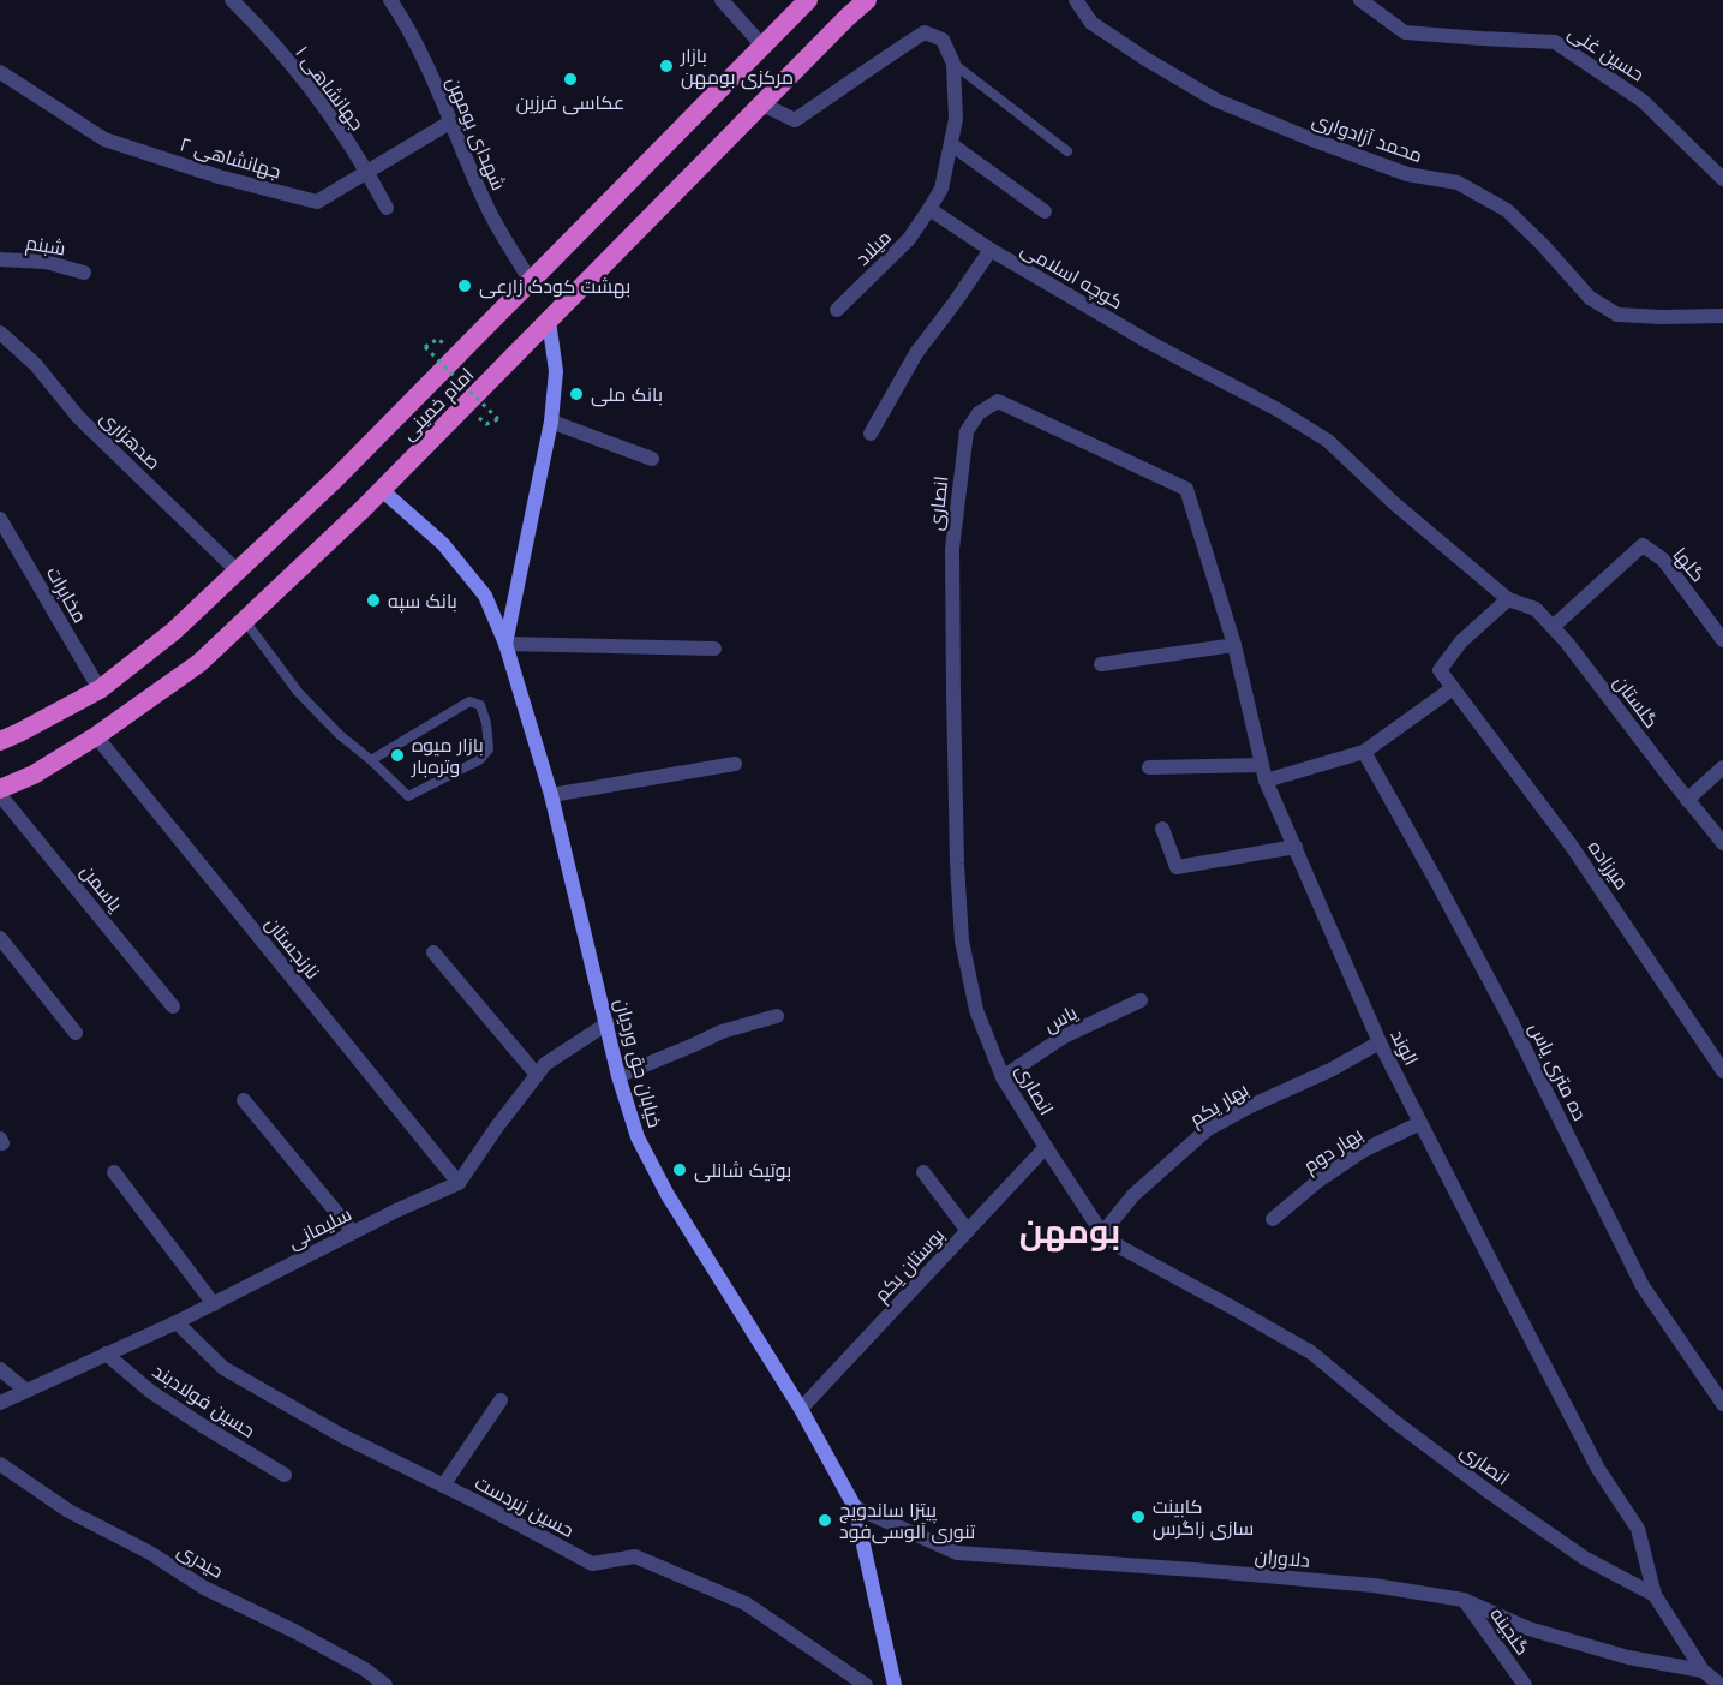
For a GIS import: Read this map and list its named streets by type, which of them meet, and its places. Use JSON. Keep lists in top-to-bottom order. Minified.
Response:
{"streets":{"highway":["امام خمینی"],"main road":["خیابان حق وردیان"],"street":["حسین غنی","جهانشاهی ۱","شهدای بومهن","محمد آزادواری","جهانشاهی ۲","شبنم","میلاد","کوچه اسلامی","صدهزاری","انصاری","گلها","مخابرات","گلستان","میرزاده","یاسمن","نارنجستان","یاس","الوند","ده متری یاس","بهار یکم","بهار دوم","سلیمانی","بوستان یکم","حسین فولادبند","حسین زبردست","دلاوران","حیدری","گنجینه"]},"crossings":[["جهانشاهی ۱","جهانشاهی ۲"],["شهدای بومهن","جهانشاهی ۲"],["شهدای بومهن","امام خمینی"],["میلاد","کوچه اسلامی"],["کوچه اسلامی","گلستان"],["امام خمینی","صدهزاری"],["امام خمینی","مخابرات"],["امام خمینی","نارنجستان"],["امام خمینی","خیابان حق وردیان"],["انصاری","یاس"],["انصاری","الوند"],["انصاری","بهار یکم"],["انصاری","بوستان یکم"],["انصاری","دلاوران"],["گلها","گلستان"],["نارنجستان","سلیمانی"],["الوند","بهار یکم"],["الوند","بهار دوم"],["خیابان حق وردیان","بوستان یکم"],["خیابان حق وردیان","دلاوران"],["سلیمانی","حسین فولادبند"],["سلیمانی","حسین زبردست"],["دلاوران","گنجینه"]],"districts":["بومهن"],"places":["بازار مرکزی بومهن","عکاسی فرزین","بهشت کودک زارعی","بانک ملی","بانک سپه","بازار میوه وتره‌بار","بوتیک شانلی","کابینت سازی زاگرس","پیتزا ساندویچ تنوری اَلوسی‌‌فود"]}
